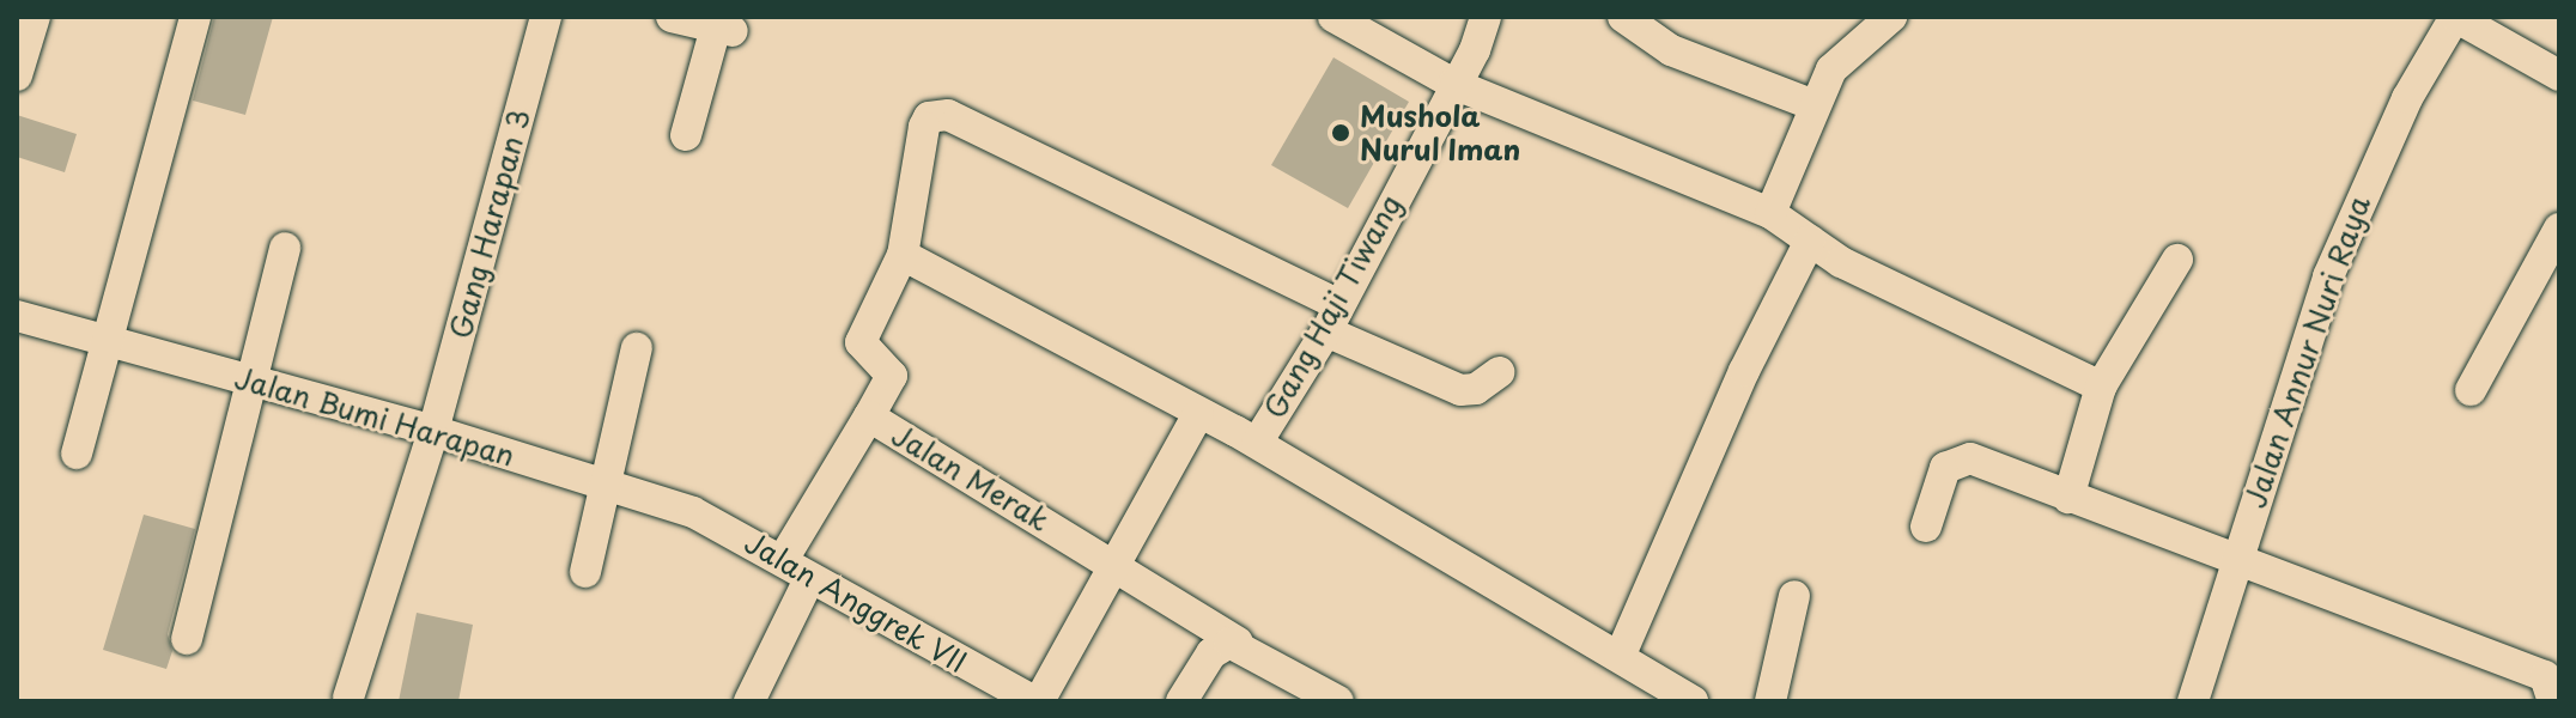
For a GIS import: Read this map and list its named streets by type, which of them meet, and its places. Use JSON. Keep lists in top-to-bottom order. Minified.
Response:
{"streets":{"street":["Gang Harapan 3","Gang Haji Tiwang","Jalan Annur Nuri Raya","Jalan Bumi Harapan","Jalan Merak","Jalan Anggrek VII"]},"crossings":[["Gang Harapan 3","Jalan Bumi Harapan"],["Jalan Bumi Harapan","Jalan Anggrek VII"],["Jalan Merak","Jalan Anggrek VII"]],"places":["Mushola Nurul Iman"]}
